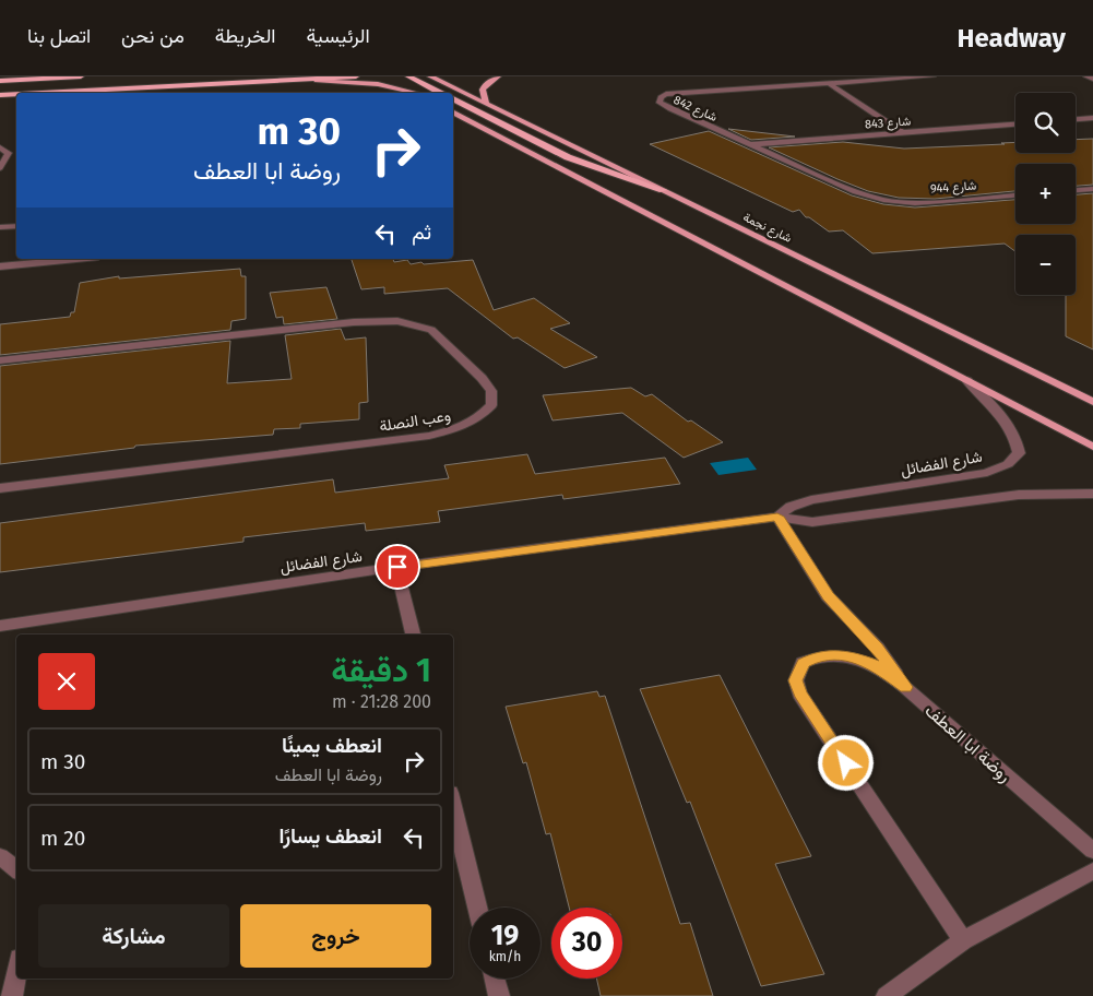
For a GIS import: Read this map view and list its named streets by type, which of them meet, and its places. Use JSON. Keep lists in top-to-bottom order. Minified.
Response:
{"streets":{"main road":["شارع نجمة"],"street":["شارع 842","شارع 843","شارع 944","وعب النصلة","شارع الفضائل","روضة ابا العطف"]},"crossings":[["شارع 842","شارع 843"],["شارع 842","شارع 944"]],"page":{"header":"Headway","nav":["الرئيسية","الخريطة","من نحن","اتصل بنا"],"map_buttons":["+","−"],"turn":["30 m","روضة ابا العطف"],"then":"ثم","heading":["1 دقيقة","200 m · 21:28"],"list":[{"name":"انعطف يمينًا","note":"روضة ابا العطف","value":"30 m"},{"name":"انعطف يسارًا","value":"20 m"}],"buttons":["خروج","مشاركة"],"speed":"19 km/h","limit":"30"}}
